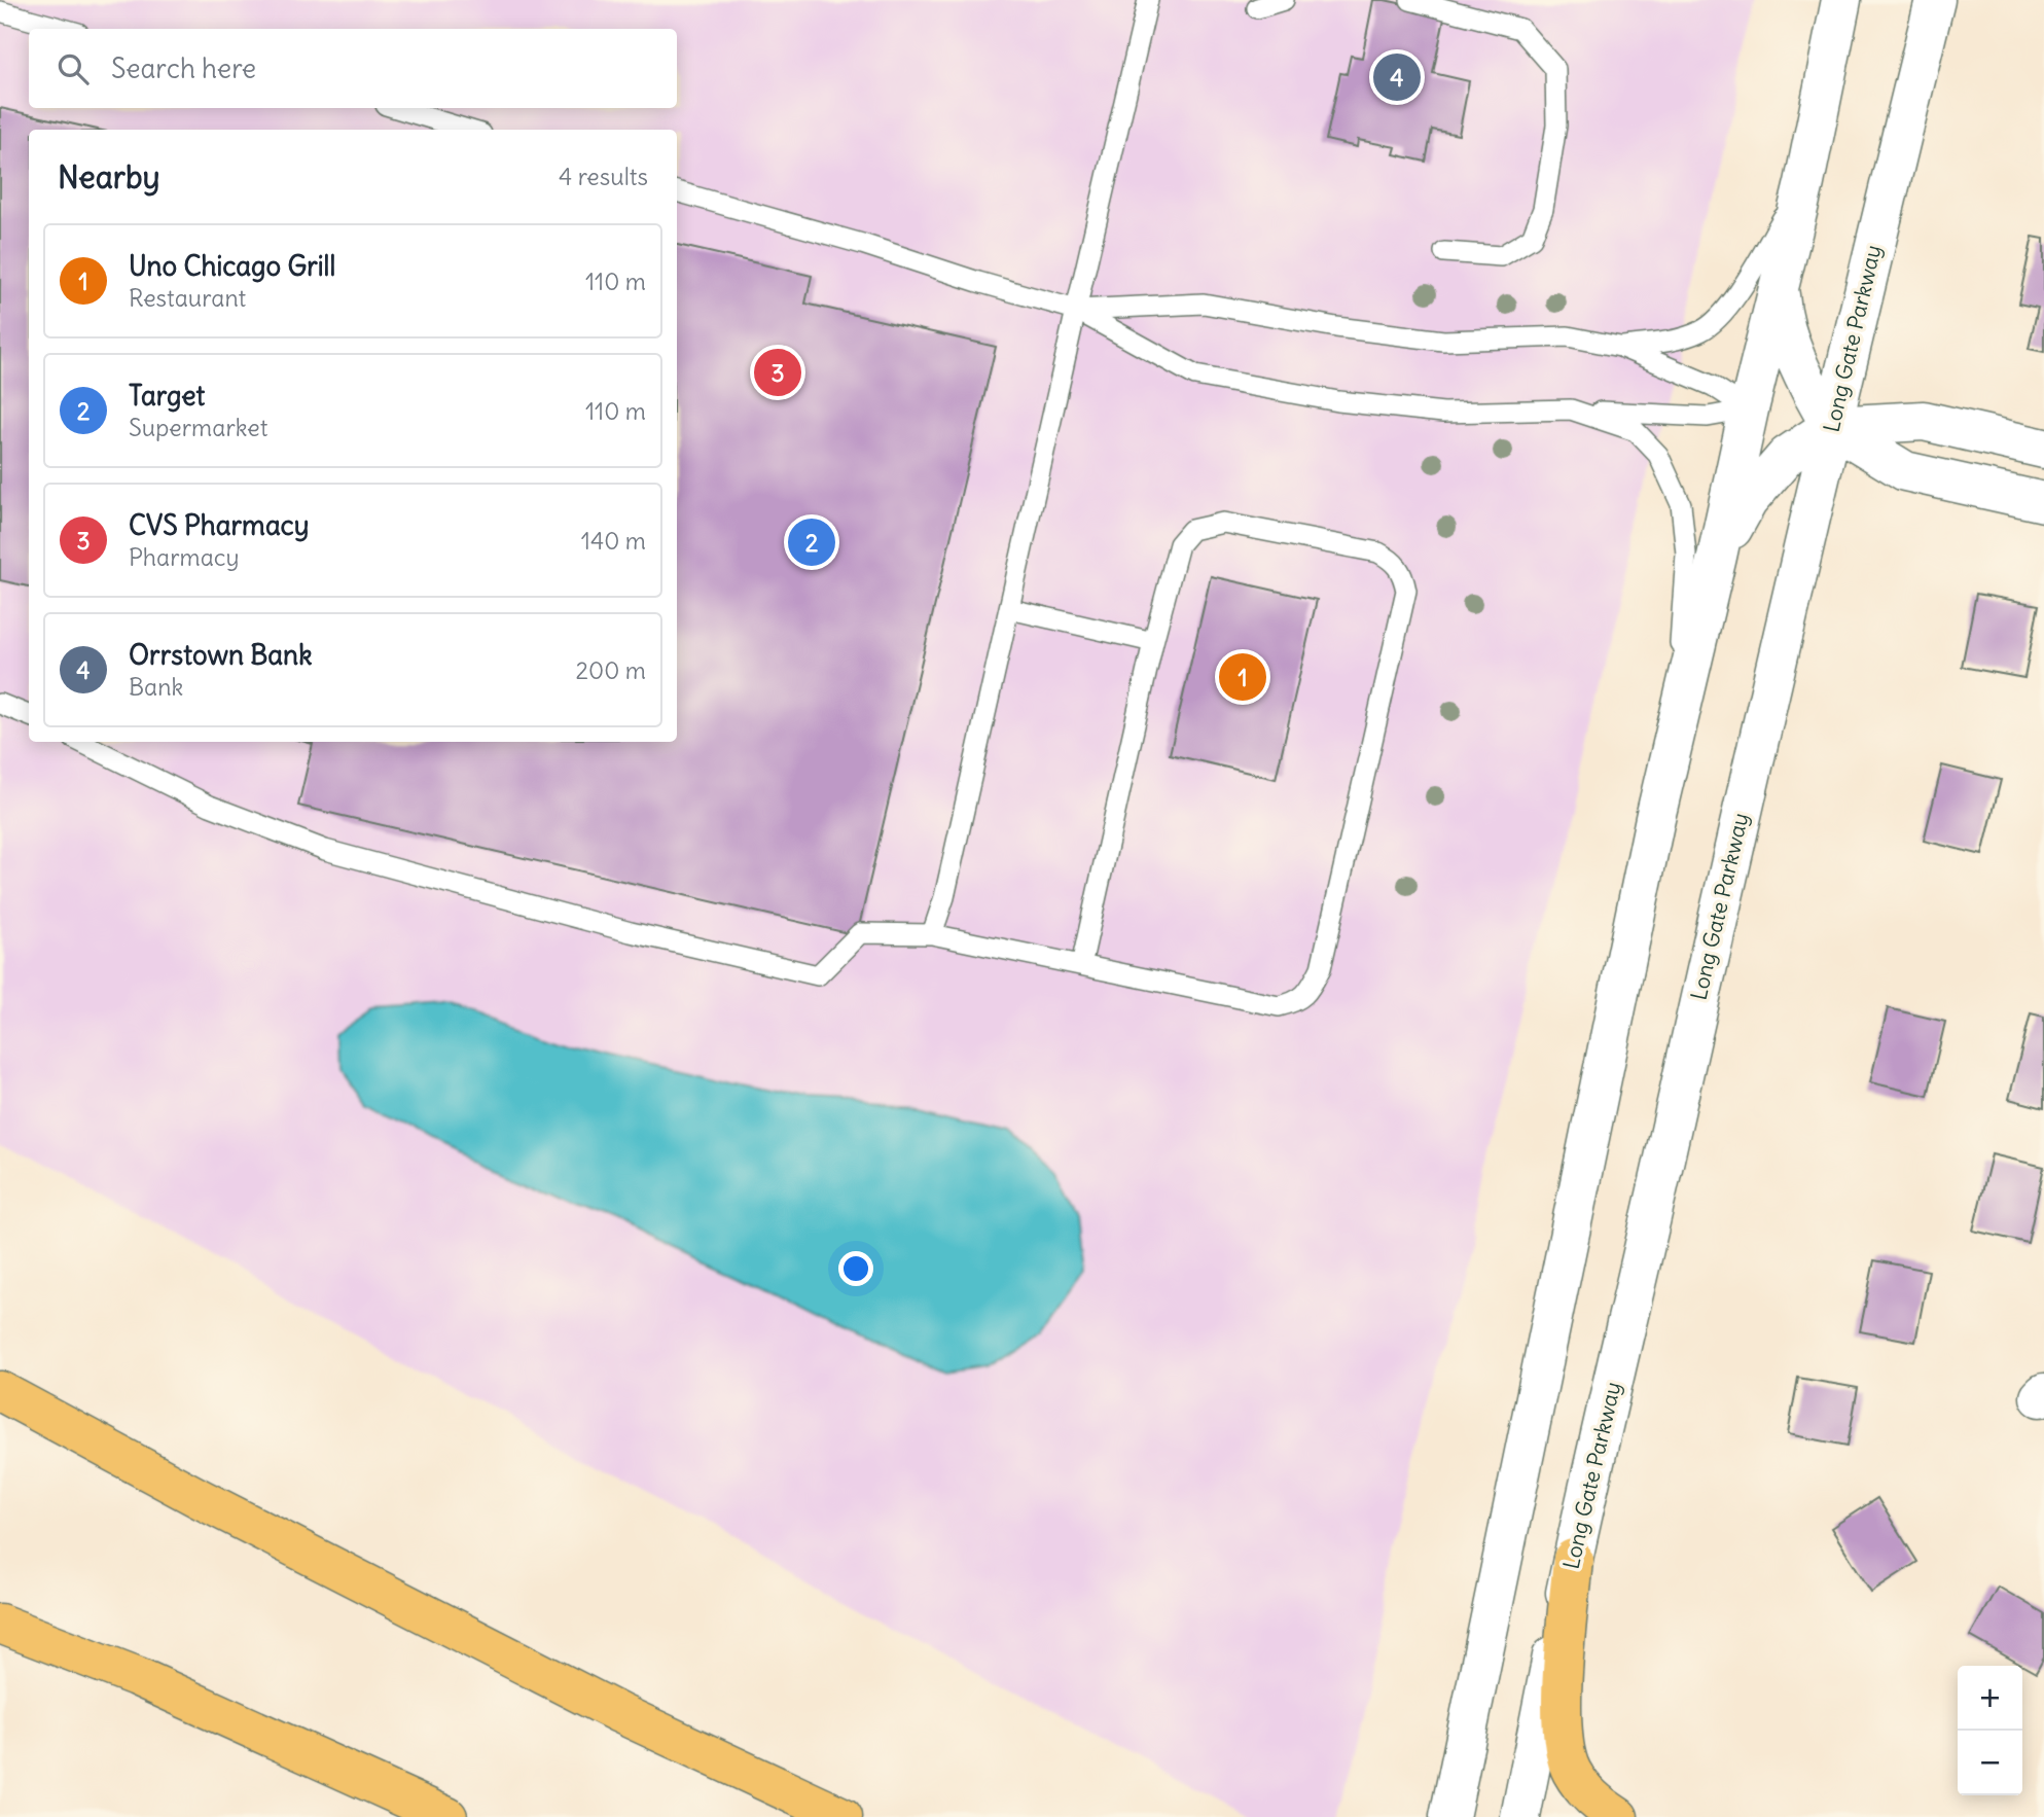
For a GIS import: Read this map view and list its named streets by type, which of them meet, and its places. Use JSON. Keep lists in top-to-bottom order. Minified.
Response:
{"streets":{"street":["Long Gate Parkway"]},"page":{"search":"Search here","pins":["4","3","2","1"],"heading":["Nearby","4 results"],"list":[{"mark":"1","name":"Uno Chicago Grill","note":"Restaurant","value":"110 m"},{"mark":"2","name":"Target","note":"Supermarket","value":"110 m"},{"mark":"3","name":"CVS Pharmacy","note":"Pharmacy","value":"140 m"},{"mark":"4","name":"Orrstown Bank","note":"Bank","value":"200 m"}],"map_buttons":["+","−"]}}
